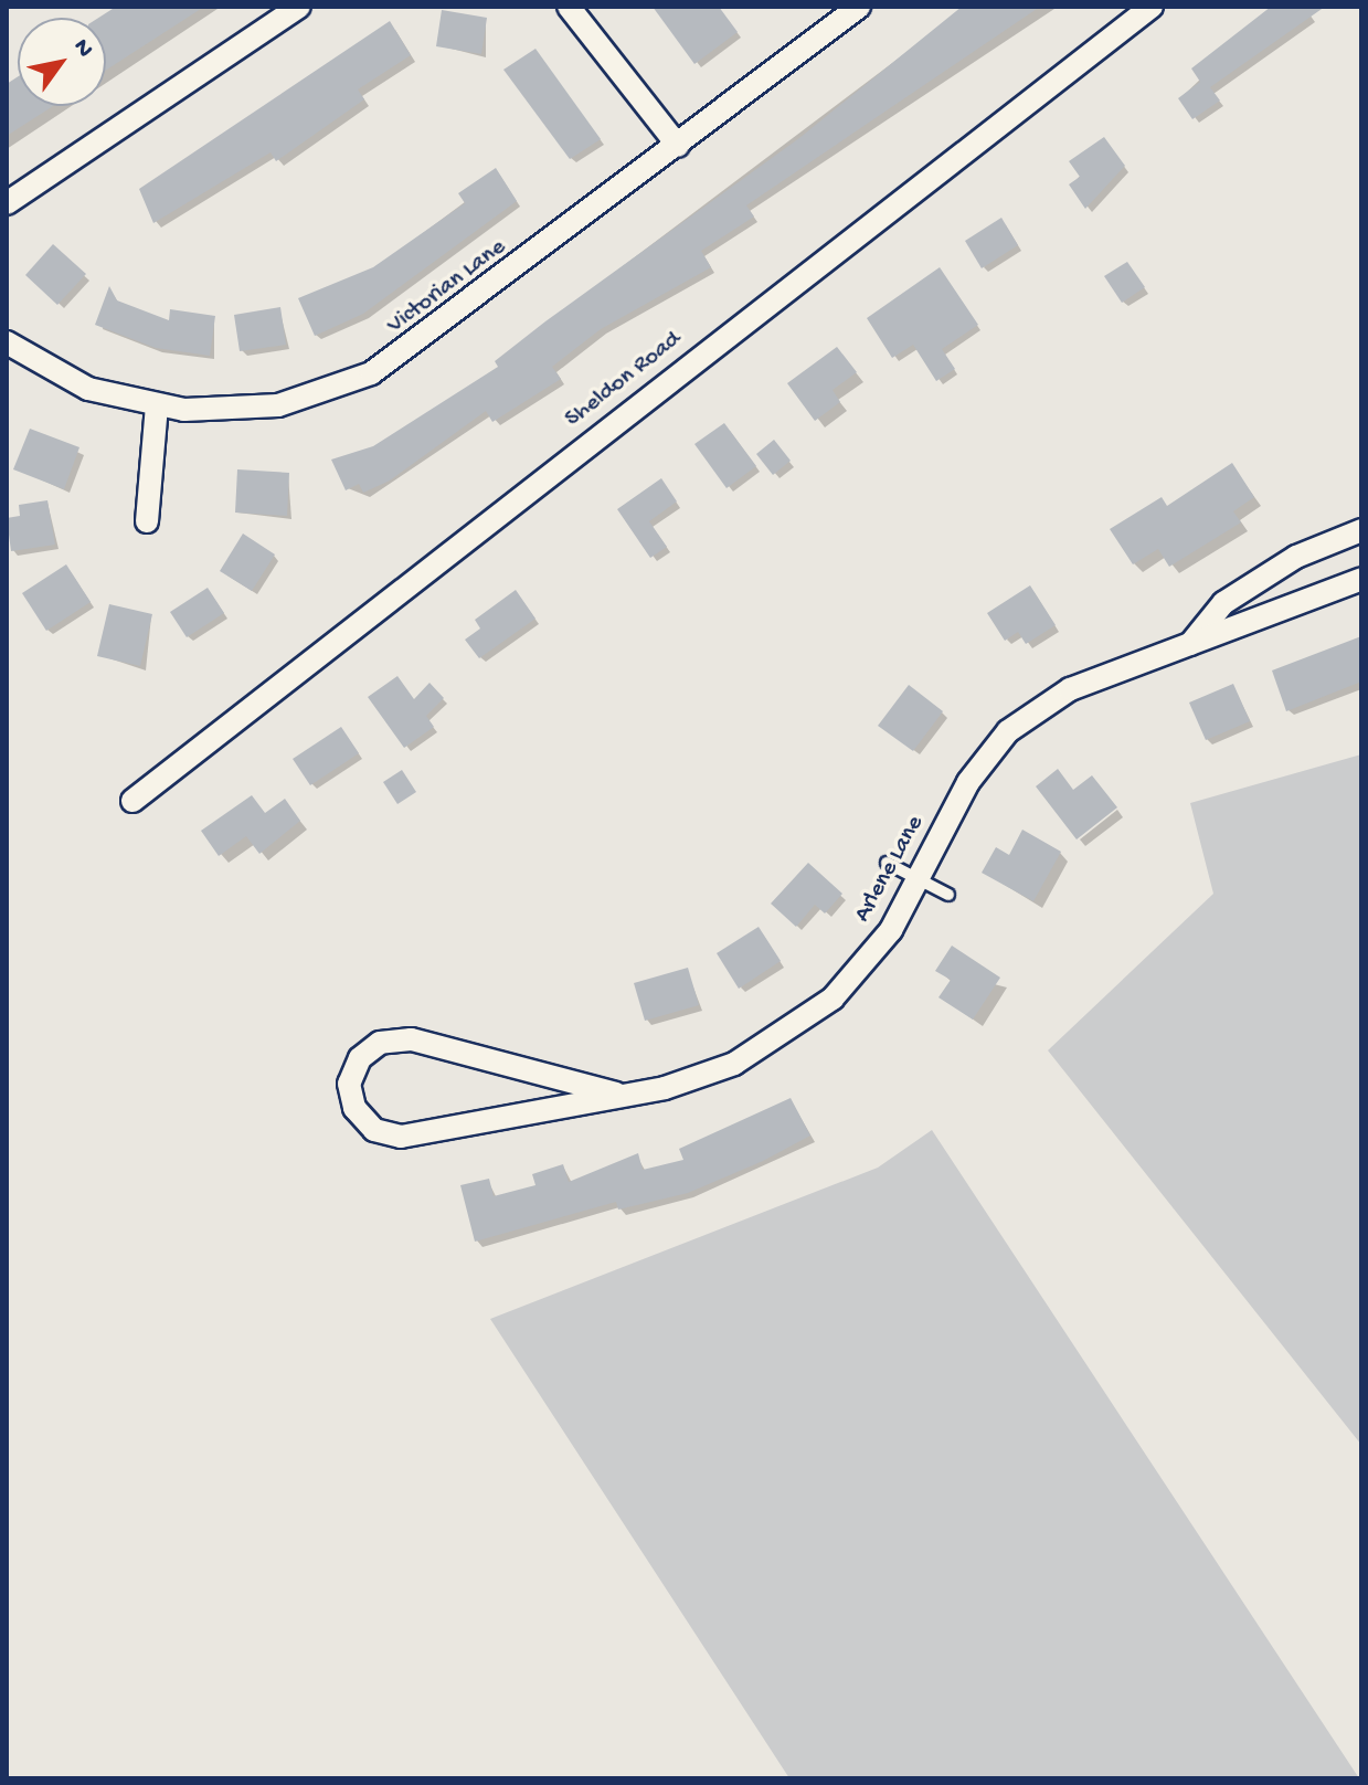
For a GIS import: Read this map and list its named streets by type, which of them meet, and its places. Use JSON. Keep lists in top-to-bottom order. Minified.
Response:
{"streets":{"street":["Victorian Lane","Sheldon Road","Arlene Lane"]},"north":"top right"}
